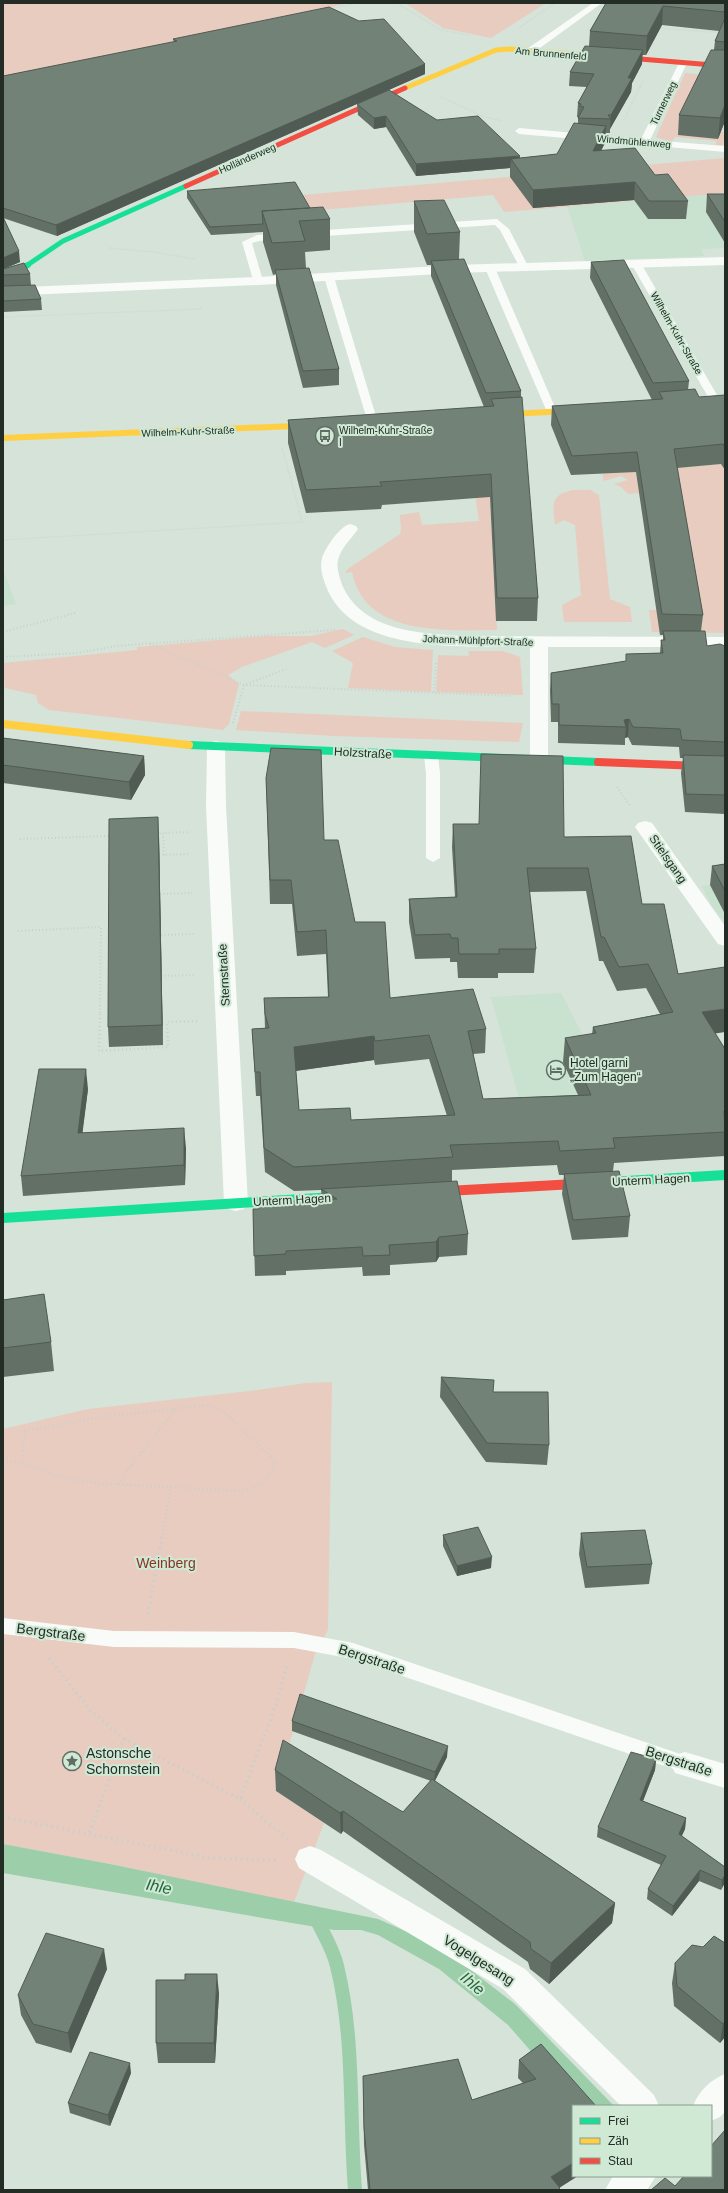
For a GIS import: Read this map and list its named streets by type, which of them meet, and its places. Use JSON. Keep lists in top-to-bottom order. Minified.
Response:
{"streets":{"street":["Am Brunnenfeld","Holländerweg","Wilhelm-Kuhr-Straße","Johann-Mühlpfort-Straße","Holzstraße","Stielsgang","Sternstraße","Unterm Hagen","Bergstraße","Vogelgesang"],"lane":["Turnerweg","Windmühlenweg"]},"crossings":[["Am Brunnenfeld","Turnerweg"],["Am Brunnenfeld","Holländerweg"],["Turnerweg","Windmühlenweg"],["Johann-Mühlpfort-Straße","Holzstraße"],["Holzstraße","Sternstraße"],["Sternstraße","Unterm Hagen"]],"water":["Ihle"],"parks":["Weinberg"],"places":{"bus stop":["Wilhelm-Kuhr-Straße I"],"hotel":["Hotel garni „Zum Hagen“"],"place":["Astonsche Schornstein"]},"legend":["Frei","Zäh","Stau"]}
